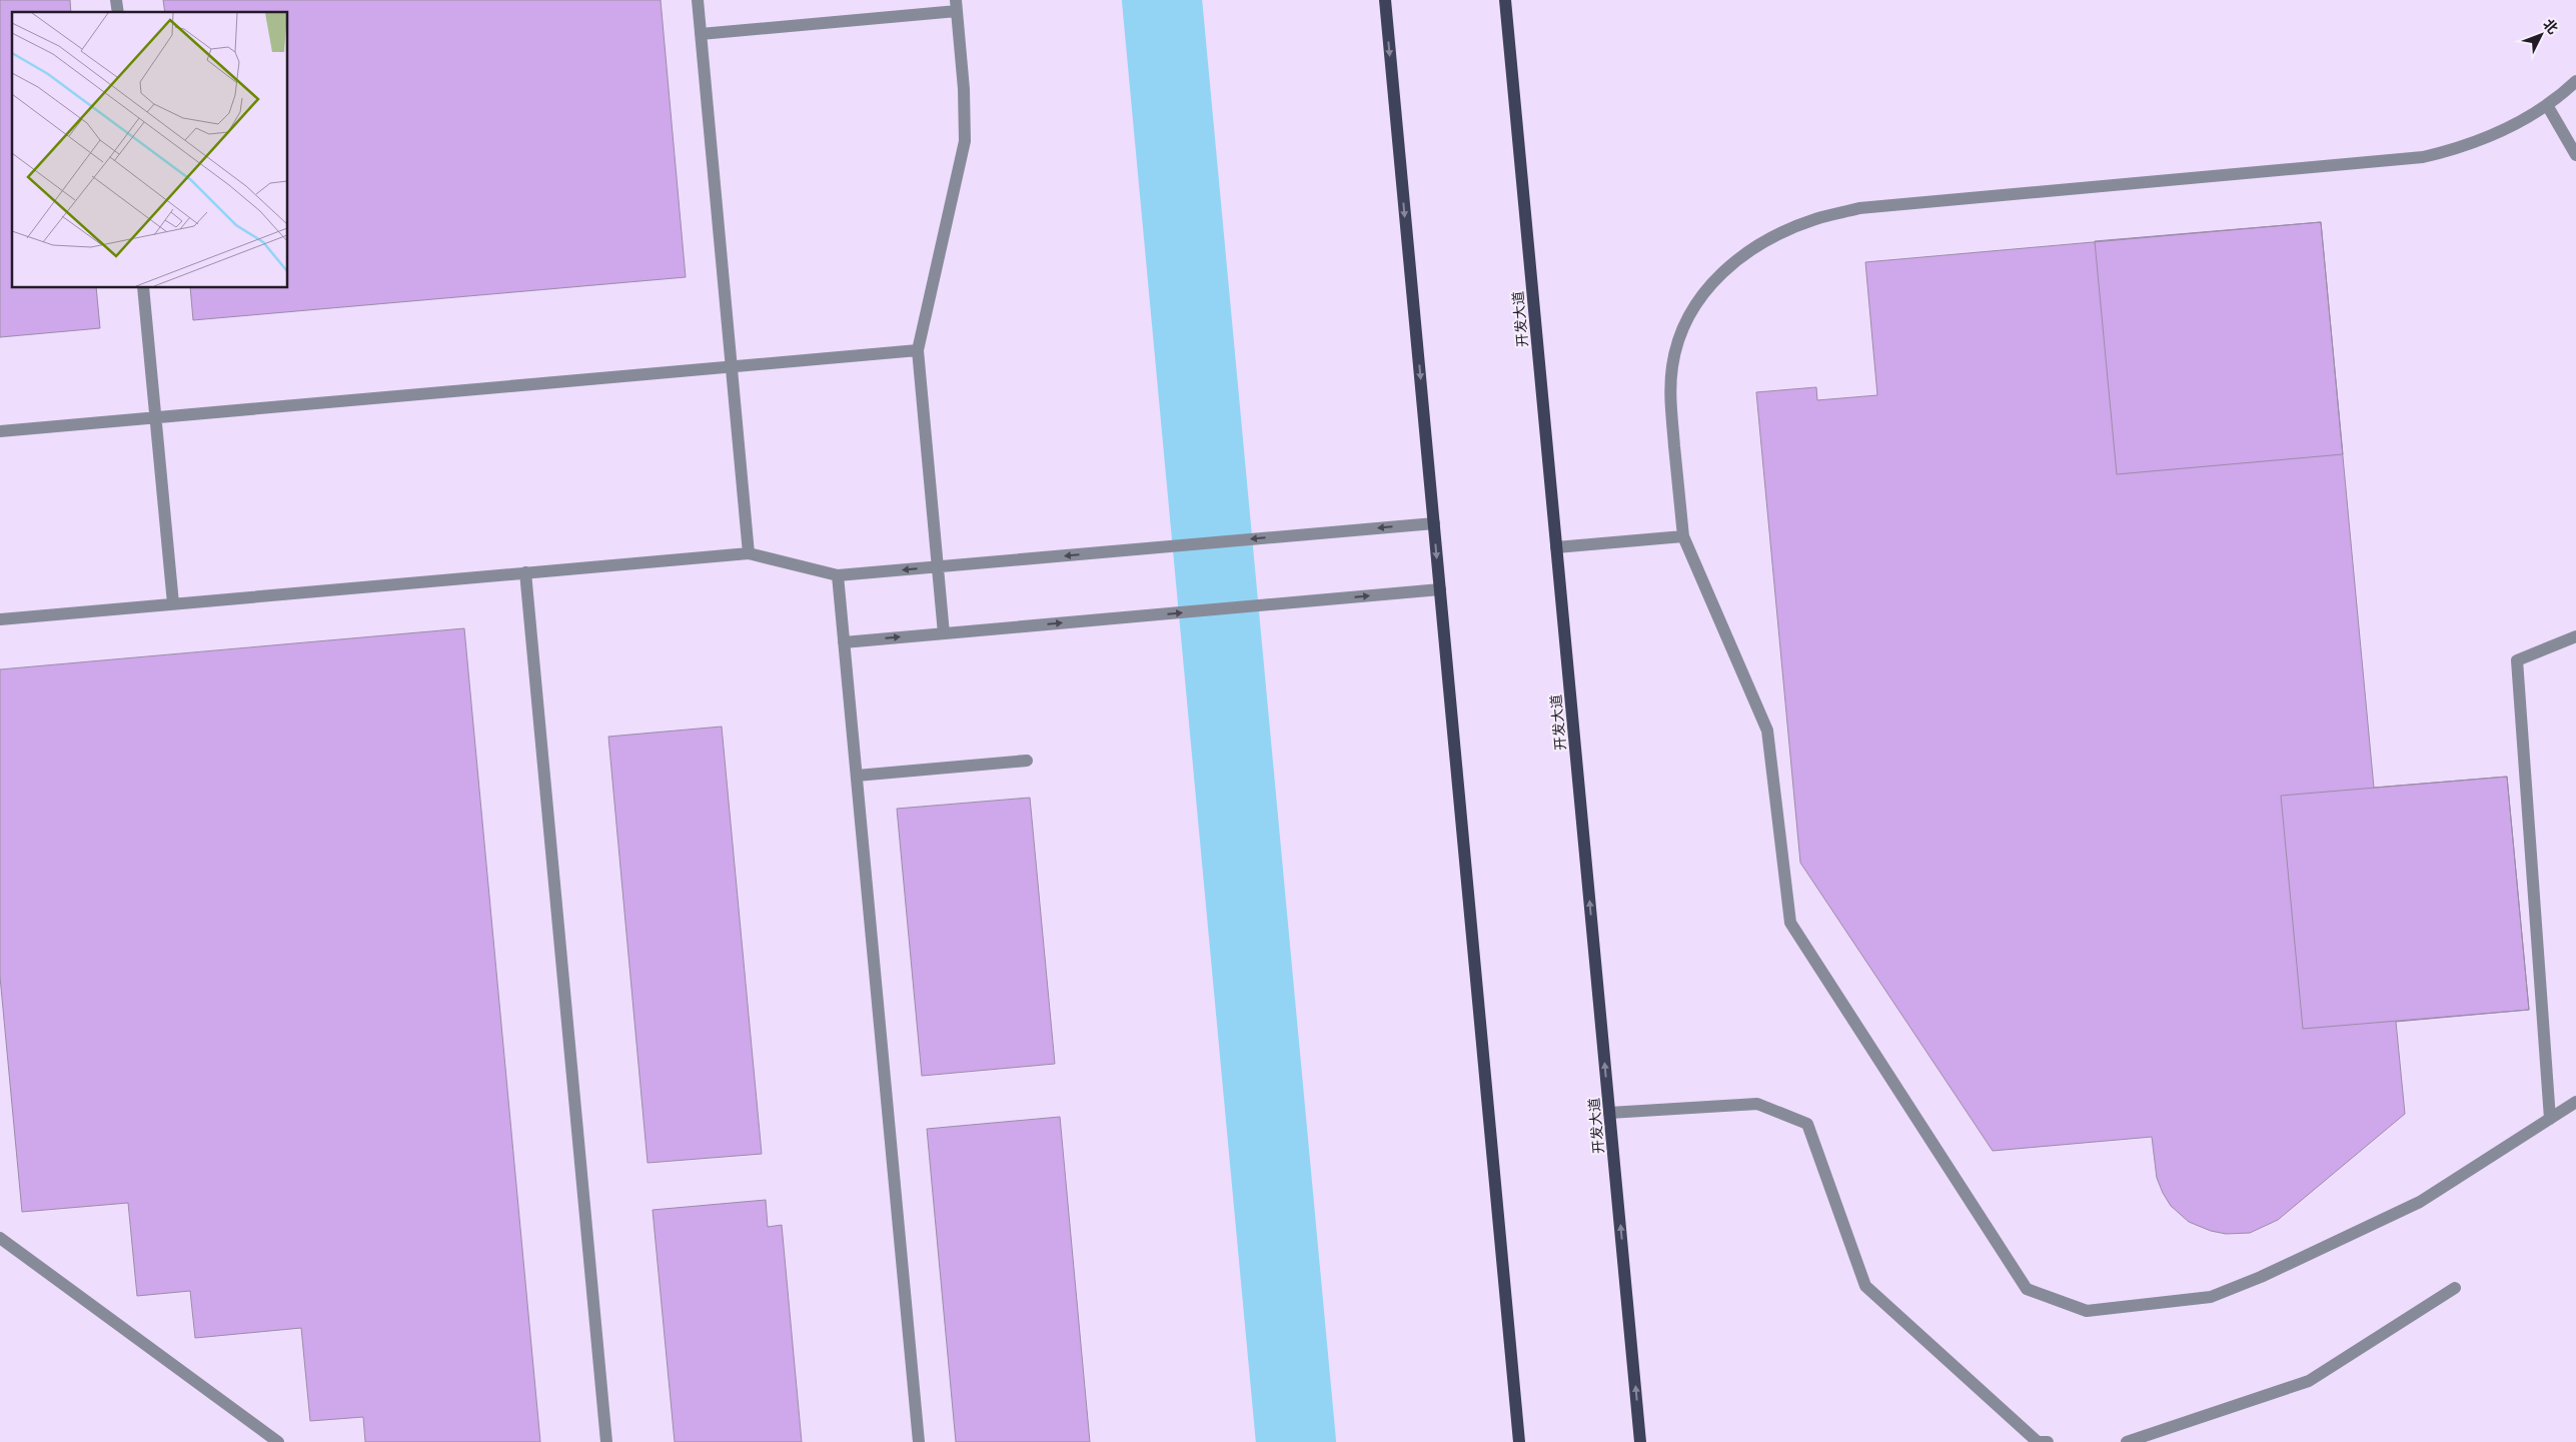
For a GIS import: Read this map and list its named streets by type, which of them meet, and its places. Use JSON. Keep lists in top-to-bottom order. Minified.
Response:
{"streets":{"main road":["开发大道"]},"one_way":["开发大道"],"north":"top right"}
